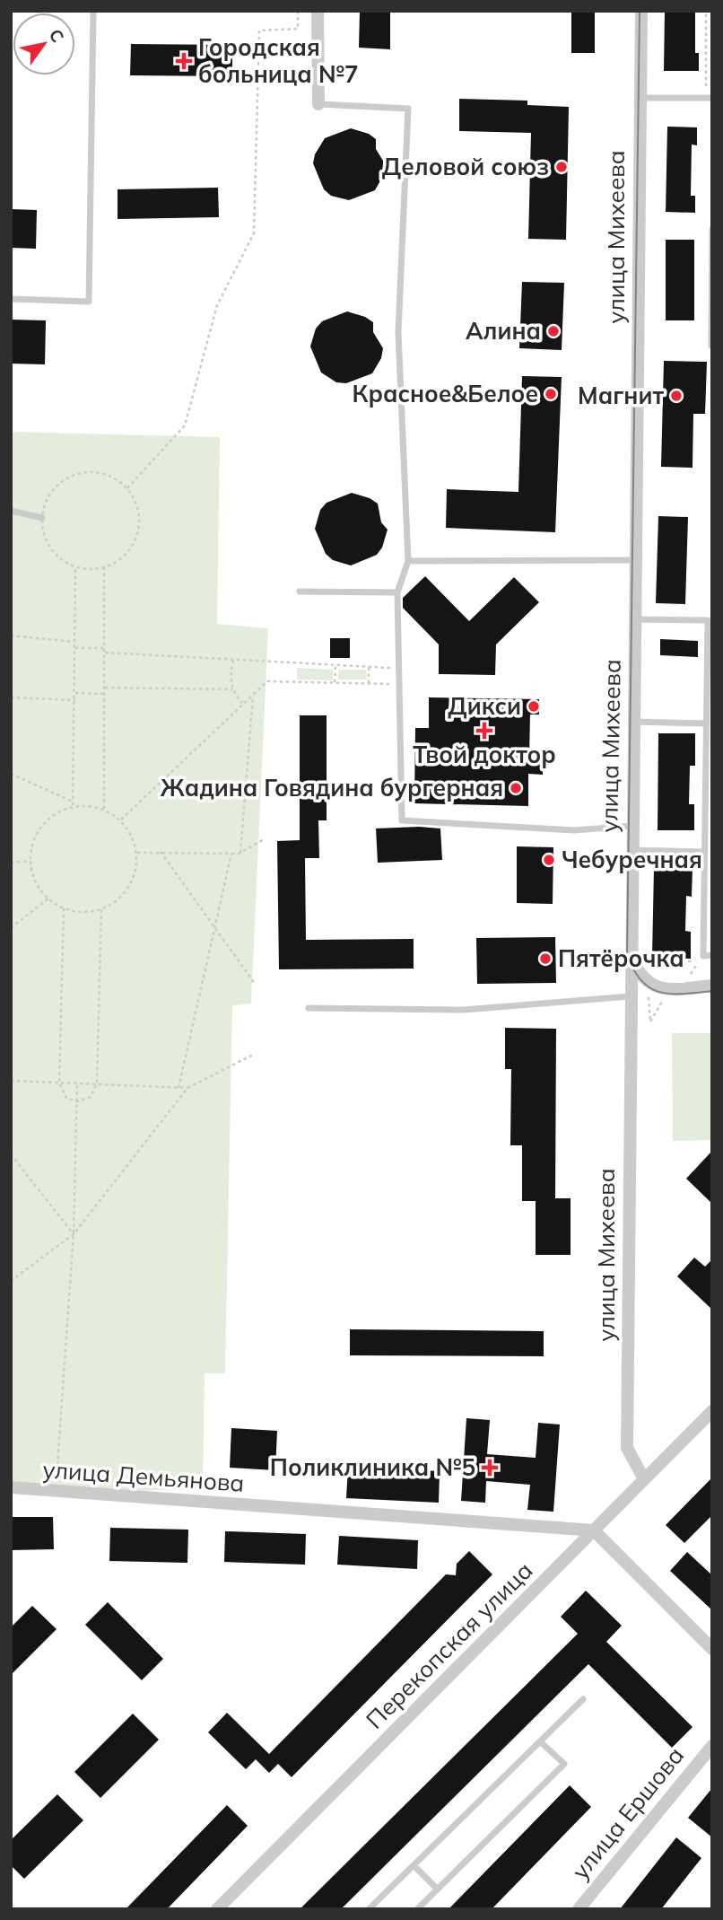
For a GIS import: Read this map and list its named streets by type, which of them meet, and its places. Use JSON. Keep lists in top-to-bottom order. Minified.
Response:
{"streets":{"street":["улица Михеева","улица Демьянова","Перекопская улица","улица Ершова"]},"crossings":[["улица Михеева","Перекопская улица"],["улица Демьянова","Перекопская улица"]],"places":{"health":["Городская больница №7","Твой доктор","Поликлиника №5"],"other":["Деловой союз","Алина","Красное&Белое","Магнит","Дикси","Жадина Говядина бургерная","Чебуречная","Пятёрочка"]},"north":"top right"}
